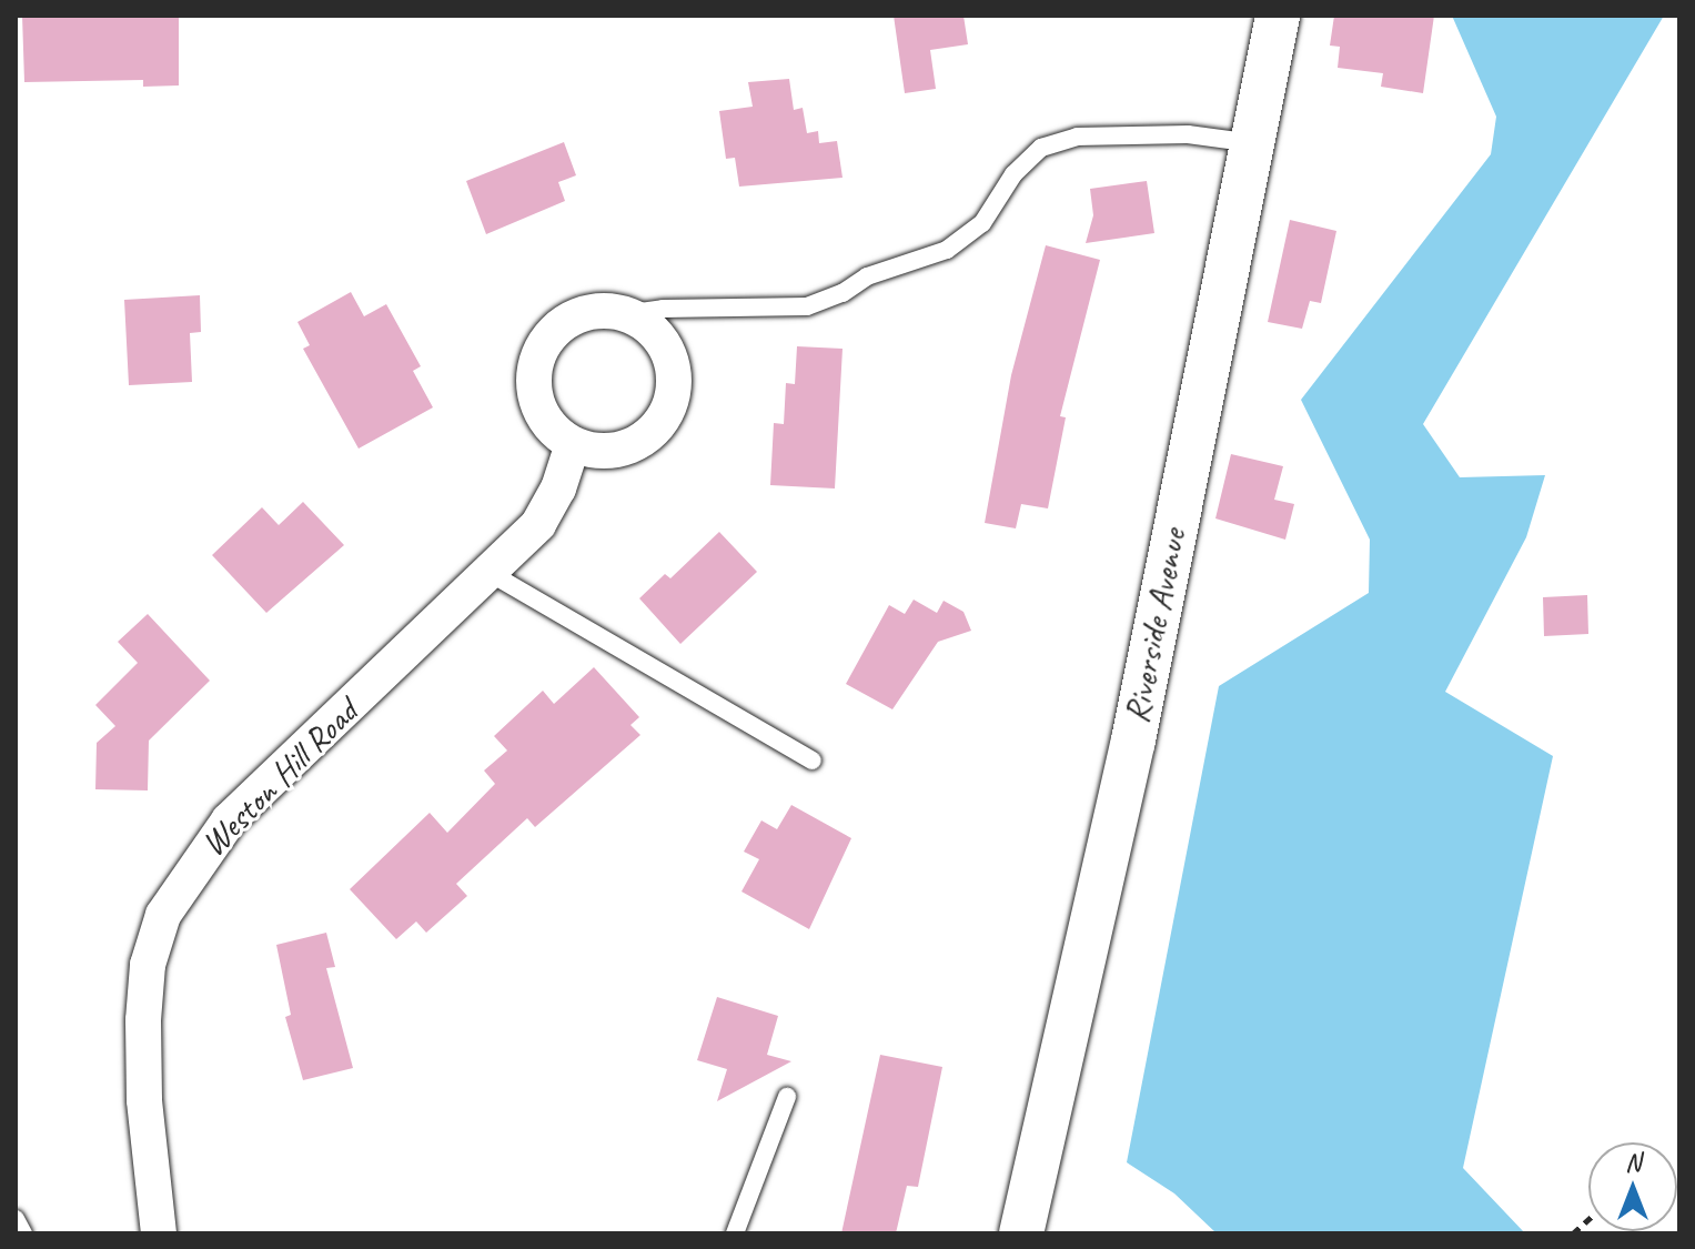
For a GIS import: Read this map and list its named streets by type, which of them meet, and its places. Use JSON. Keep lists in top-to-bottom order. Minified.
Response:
{"streets":{"street":["Riverside Avenue","Weston Hill Road"]},"north":"top"}
